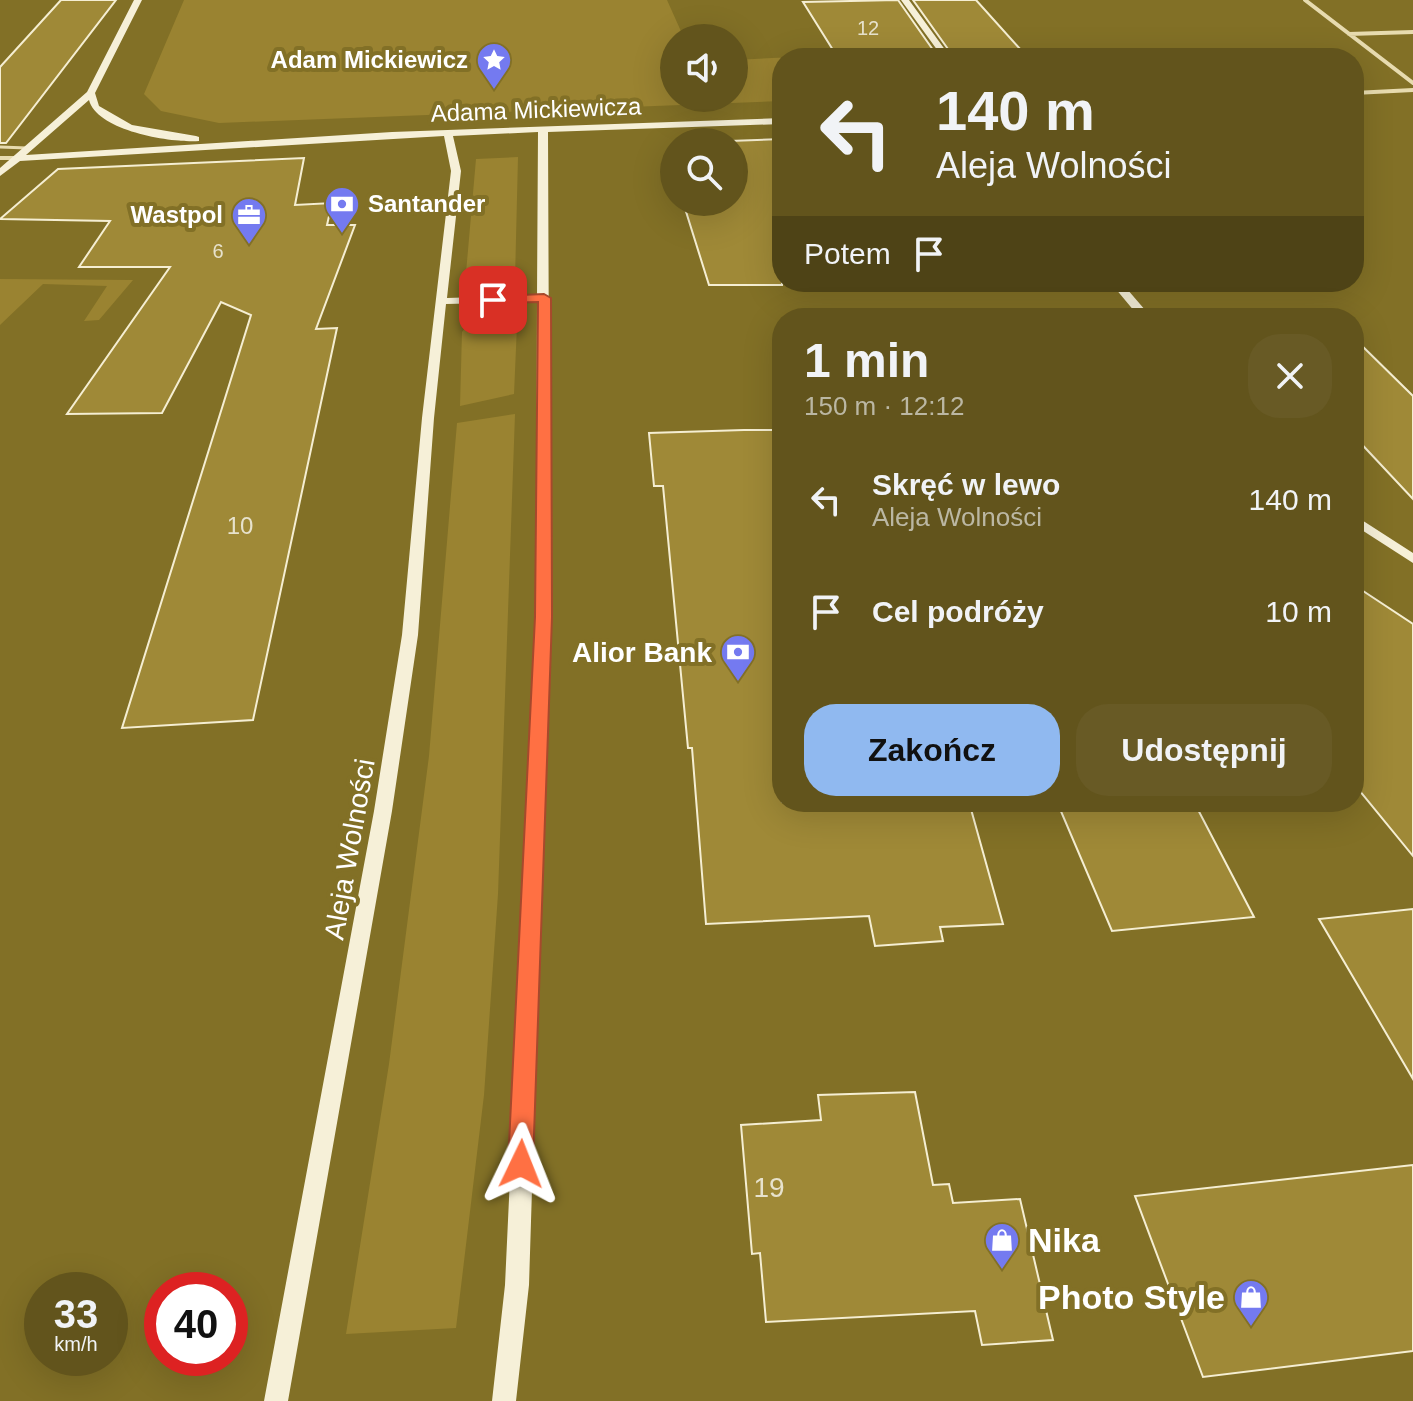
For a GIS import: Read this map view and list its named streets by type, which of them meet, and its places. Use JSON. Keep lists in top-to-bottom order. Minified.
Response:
{"streets":{"street":["Adama Mickiewicza","Aleja Wolności"]},"crossings":[["Adama Mickiewicza","Aleja Wolności"]],"places":{"place":["Adam Mickiewicz"],"bank":["Santander","Alior Bank"],"office":["Wastpol"],"shop":["Nika","Photo Style"]},"house_numbers":["12","6","10","19"],"page":{"turn":["140 m","Aleja Wolności"],"then":"Potem","heading":["1 min","150 m · 12:12"],"list":[{"name":"Skręć w lewo","note":"Aleja Wolności","value":"140 m"},{"name":"Cel podróży","value":"10 m"}],"buttons":["Zakończ","Udostępnij"],"speed":"33 km/h","limit":"40"}}
